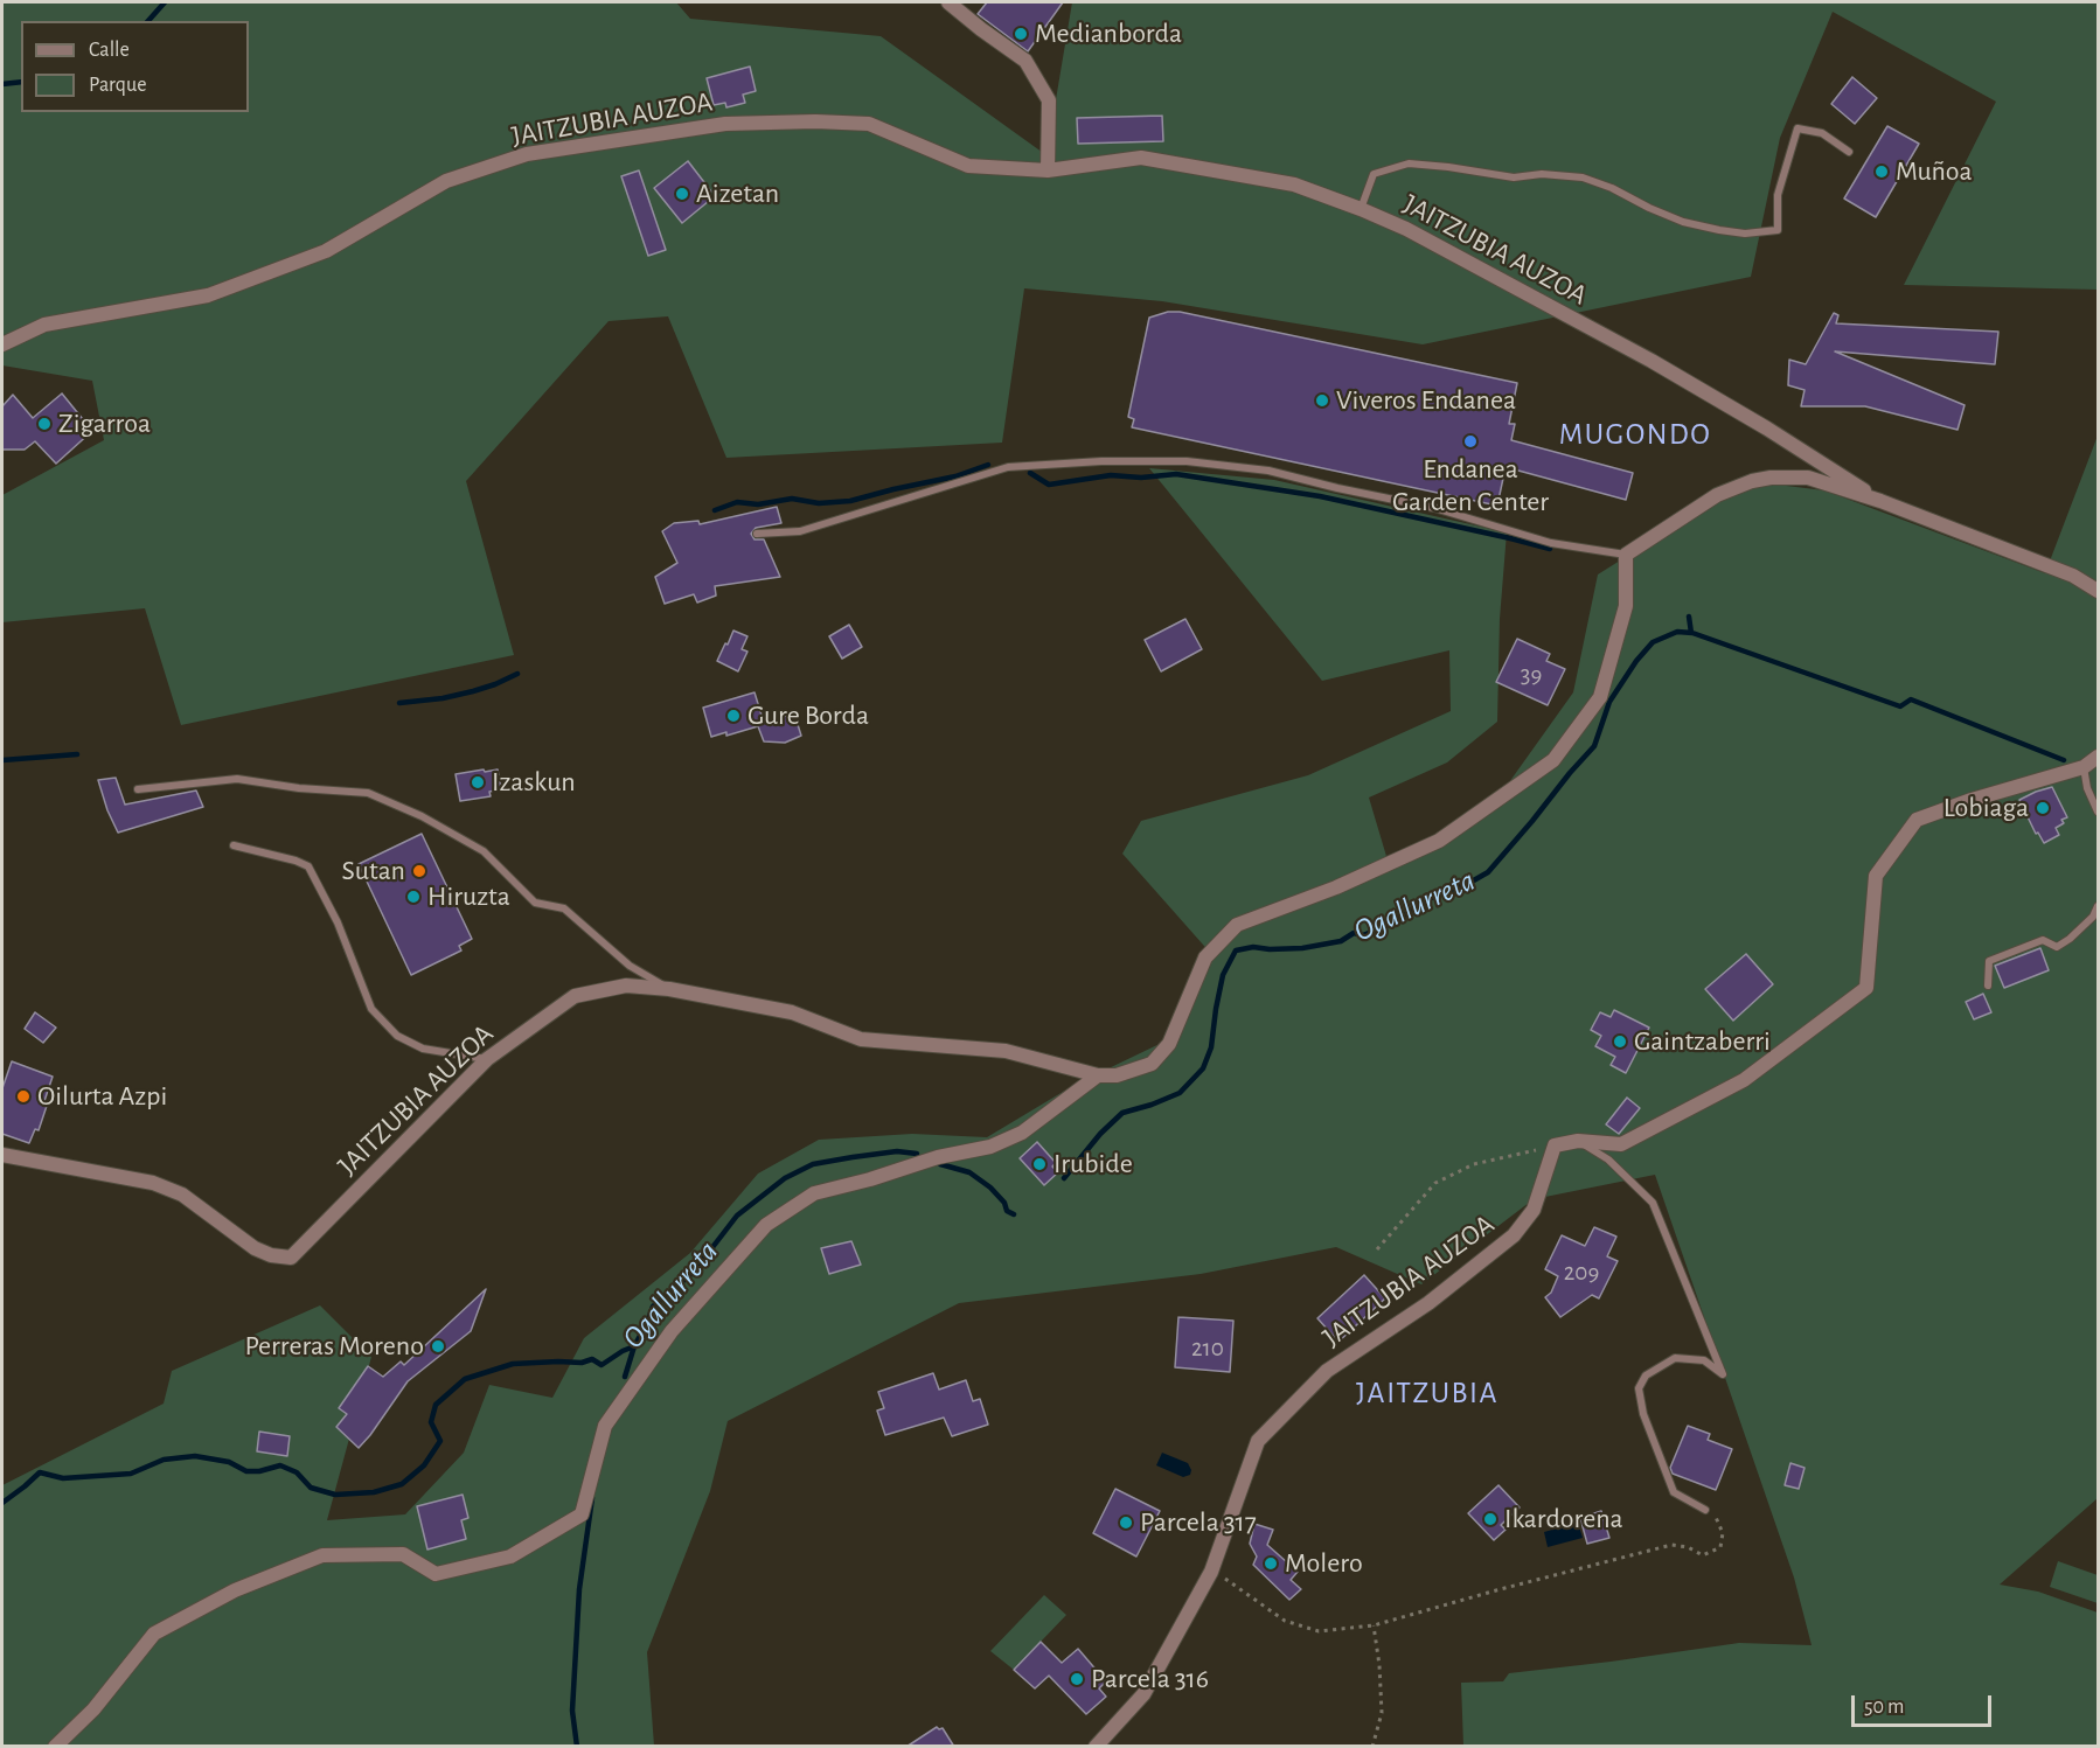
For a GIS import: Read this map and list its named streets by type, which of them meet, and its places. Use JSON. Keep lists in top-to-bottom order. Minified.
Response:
{"streets":{"street":["JAITZUBIA AUZOA"]},"districts":["MUGONDO","JAITZUBIA"],"water":["Ogallurreta"],"places":["Medianborda","Muñoa","Aizetan","Viveros Endanea","Zigarroa","Endanea Garden Center","Gure Borda","Izaskun","Lobiaga","Sutan","Hiruzta","Gaintzaberri","Oilurta Azpi","Irubide","Perreras Moreno","Ikardorena","Parcela 317","Molero","Parcela 316"],"house_numbers":["39","209","210"],"legend":["Calle","Parque"],"scale_bar":"50 m"}
